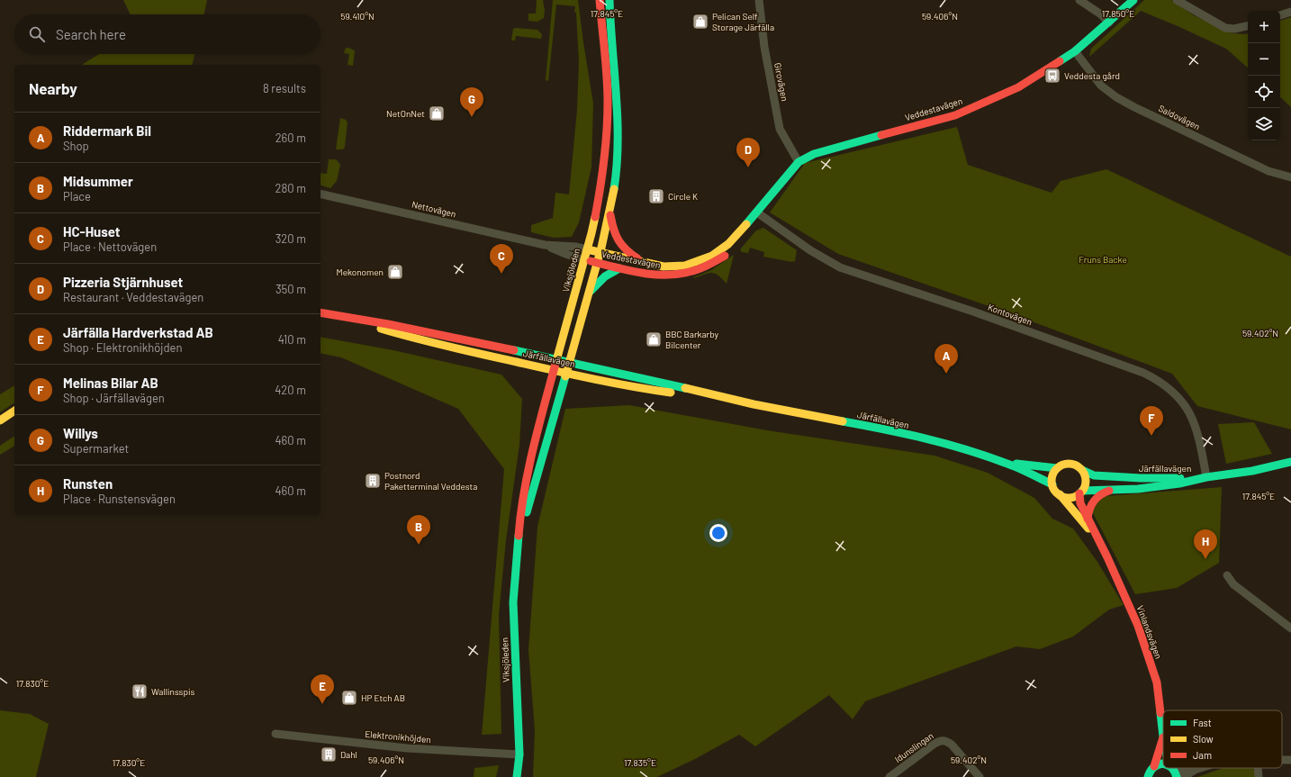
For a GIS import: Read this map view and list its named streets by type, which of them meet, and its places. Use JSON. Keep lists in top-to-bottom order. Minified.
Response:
{"streets":{"street":["Girovägen","Veddestavägen","Saldovägen","Nettovägen","Viksjöleden","Kontovägen","Järfällavägen","Vinlandsvägen","Elektronikhöjden","Idunslingan"]},"crossings":[["Girovägen","Veddestavägen"],["Veddestavägen","Saldovägen"],["Veddestavägen","Nettovägen"],["Veddestavägen","Viksjöleden"],["Veddestavägen","Kontovägen"],["Nettovägen","Viksjöleden"],["Viksjöleden","Järfällavägen"],["Viksjöleden","Elektronikhöjden"],["Kontovägen","Järfällavägen"],["Järfällavägen","Vinlandsvägen"]],"parks":["Fruns Backe"],"places":{"shop":["Pelican Self Storage Järfälla","NetOnNet","Mekonomen","BBC Barkarby Bilcenter","HP Etch AB"],"bus stop":["Veddesta gård"],"building":["Circle K","Postnord Paketterminal Veddesta","Dahl"],"restaurant":["Wallinsspis"]},"legend":["Fast","Slow","Jam"],"page":{"map_buttons":["+","−"],"search":"Search here","heading":["Nearby","8 results"],"pins":["G","D","C","A","F","B","H","E"],"list":[{"mark":"A","name":"Riddermark Bil","note":"Shop","value":"260 m"},{"mark":"B","name":"Midsummer","note":"Place","value":"280 m"},{"mark":"C","name":"HC-Huset","note":"Place · Nettovägen","value":"320 m"},{"mark":"D","name":"Pizzeria Stjärnhuset","note":"Restaurant · Veddestavägen","value":"350 m"},{"mark":"E","name":"Järfälla Hardverkstad AB","note":"Shop · Elektronikhöjden","value":"410 m"},{"mark":"F","name":"Melinas Bilar AB","note":"Shop · Järfällavägen","value":"420 m"},{"mark":"G","name":"Willys","note":"Supermarket","value":"460 m"},{"mark":"H","name":"Runsten","note":"Place · Runstensvägen","value":"460 m"}]},"coordinates":["17.850°E","17.845°E","59.410°N","59.406°N","59.402°N","17.830°E","17.835°E"]}
